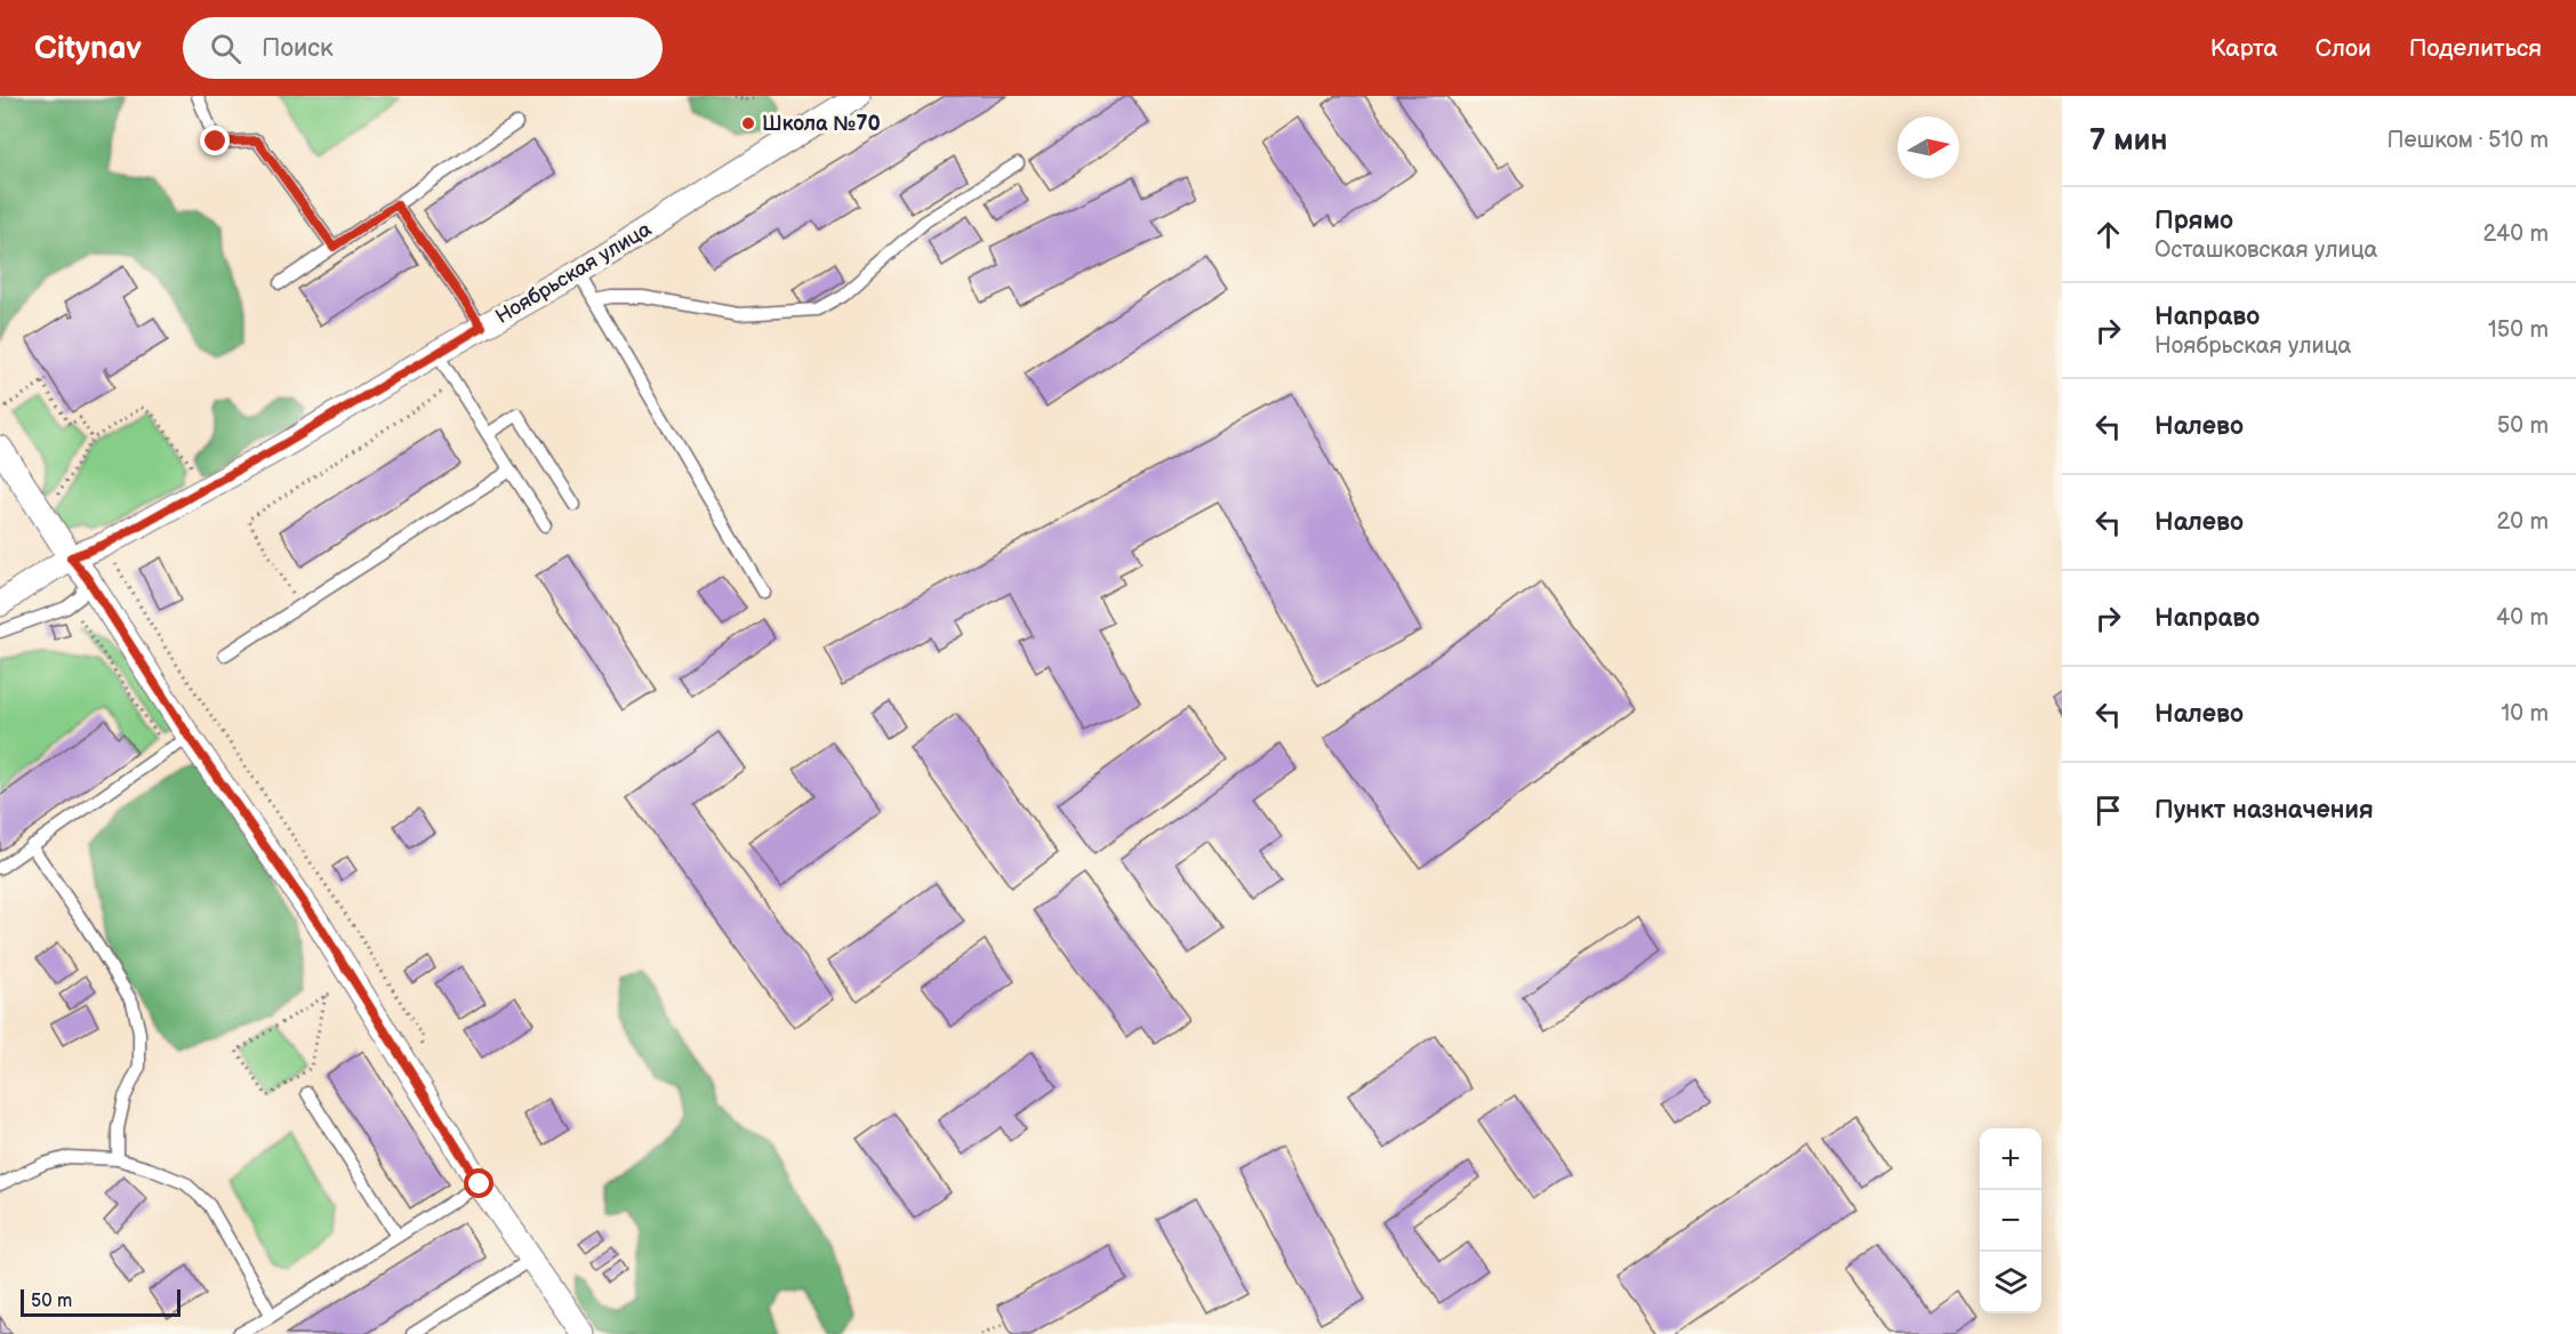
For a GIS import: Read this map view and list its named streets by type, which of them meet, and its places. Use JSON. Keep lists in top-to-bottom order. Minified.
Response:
{"streets":{"street":["Ноябрьская улица"]},"places":["Школа №70"],"scale_bar":"50 m","north":"right","page":{"header":"Citynav","search":"Поиск","nav":["Карта","Слои","Поделиться"],"heading":["7 мин","Пешком · 510 m"],"list":[["Прямо","Осташковская улица","240 m"],["Направо","Ноябрьская улица","150 m"],["Налево","50 m"],["Налево","20 m"],["Направо","40 m"],["Налево","10 m"],"Пункт назначения"],"map_buttons":["+","−"],"scale":"50 m"}}
